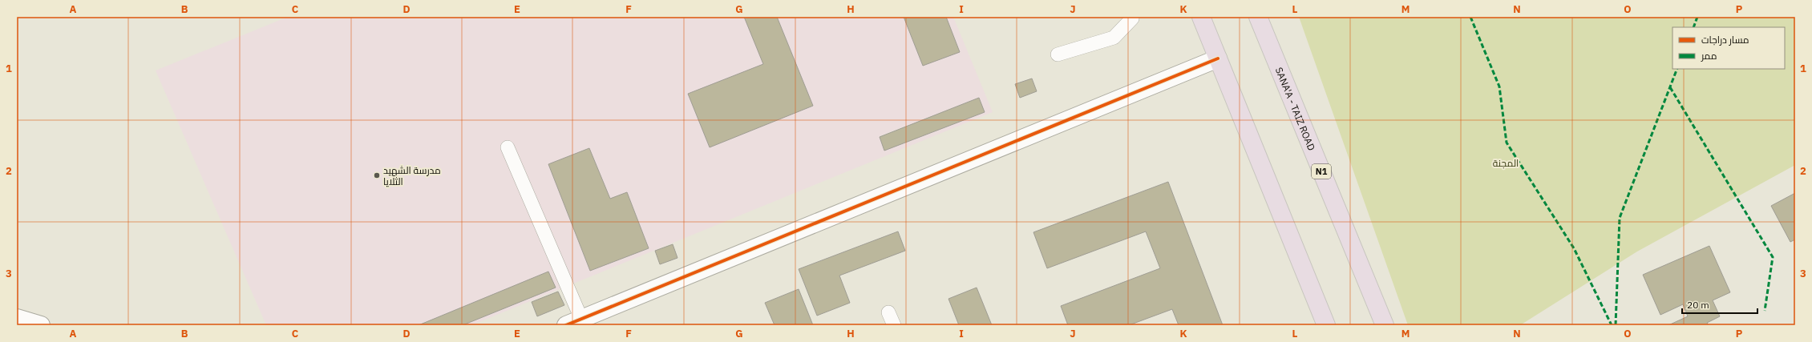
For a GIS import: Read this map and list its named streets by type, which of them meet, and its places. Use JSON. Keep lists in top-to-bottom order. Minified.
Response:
{"streets":{"highway":["SANA'A - TAIZ ROAD","N1"]},"parks":["المجنة"],"places":["مدرسة الشهيد الثلايا"],"legend":["مسار دراجات","ممر"],"scale_bar":"20 m","grid":{"columns":["A","B","C","D","E","F","G","H","I","J","K","L","M","N","O","P"],"rows":["1","2","3"]}}
